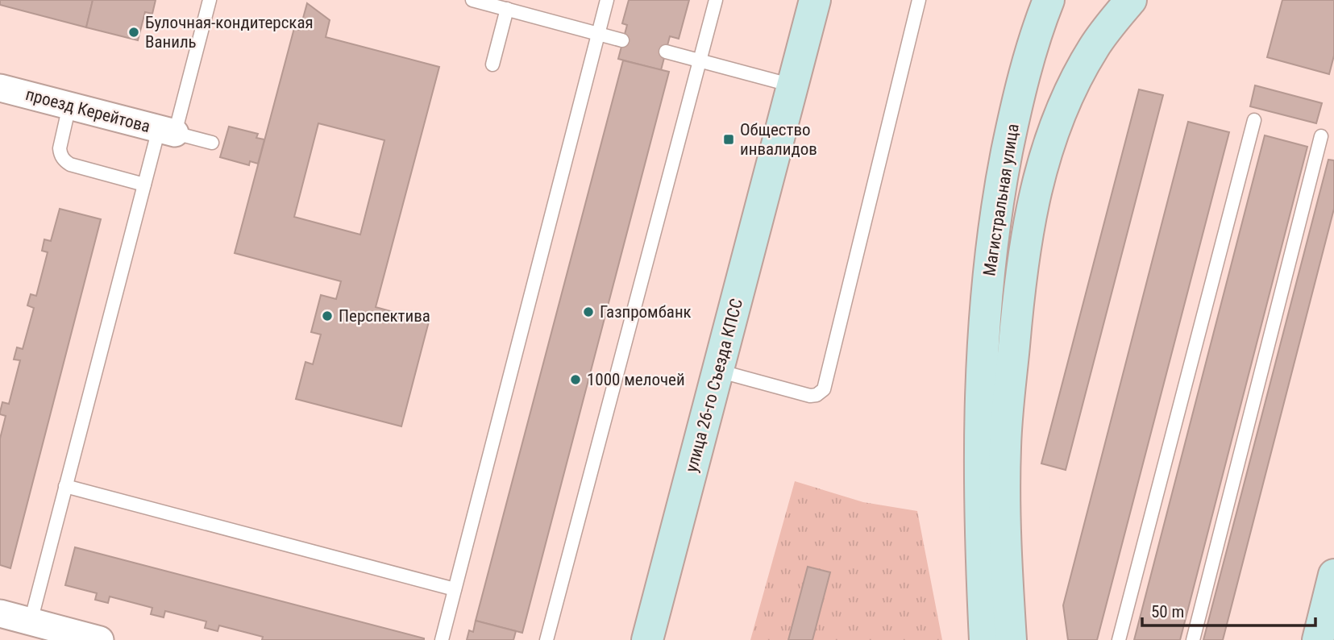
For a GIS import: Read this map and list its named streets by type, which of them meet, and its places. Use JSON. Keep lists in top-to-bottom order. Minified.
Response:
{"streets":{"main road":["Магистральная улица","улица 26-го Съезда КПСС"],"street":["проезд Керейтова"]},"places":{"other":["Булочная-кондитерская Ваниль","Газпромбанк","Перспектива","1000 мелочей"],"transit":["Общество инвалидов"]},"scale_bar":"50 m"}
